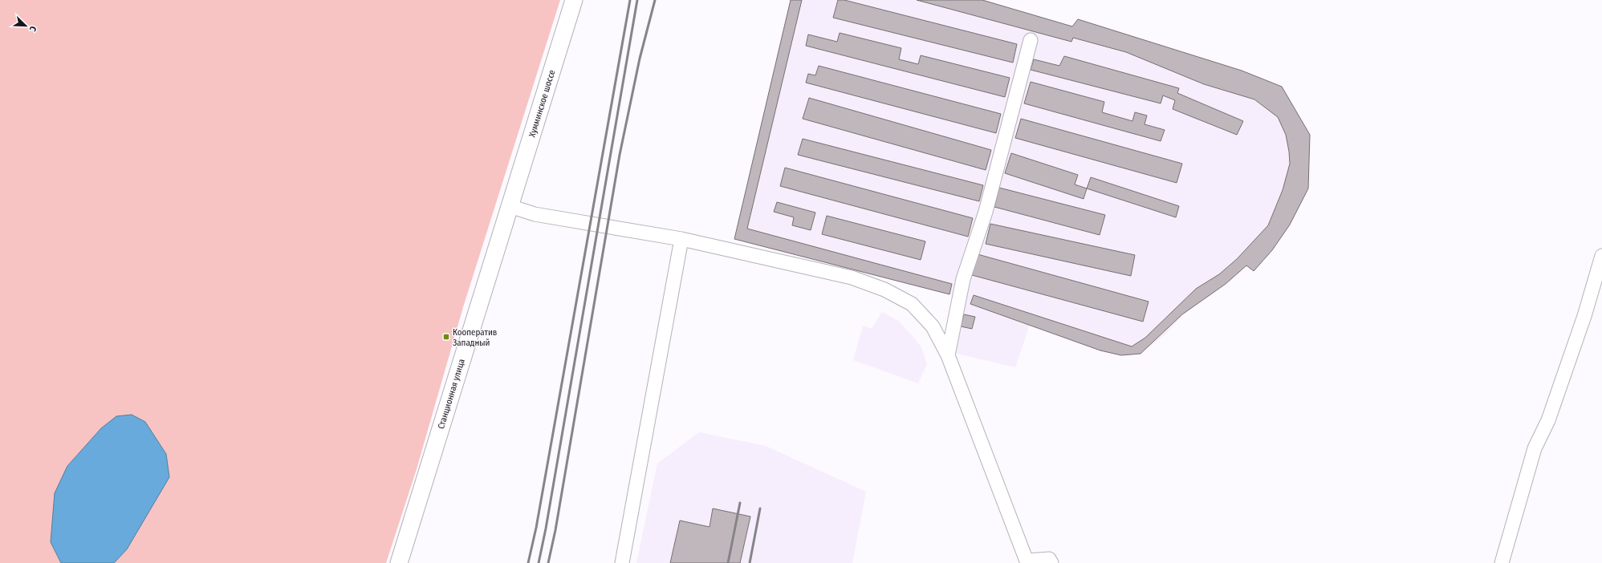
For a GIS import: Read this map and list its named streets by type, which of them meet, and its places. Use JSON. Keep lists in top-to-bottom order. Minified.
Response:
{"streets":{"main road":["Хумминское шоссе","Станционная улица"]},"crossings":[["Хумминское шоссе","Станционная улица"]],"places":{"transit":["Кооператив Западный"]},"north":"bottom right"}
